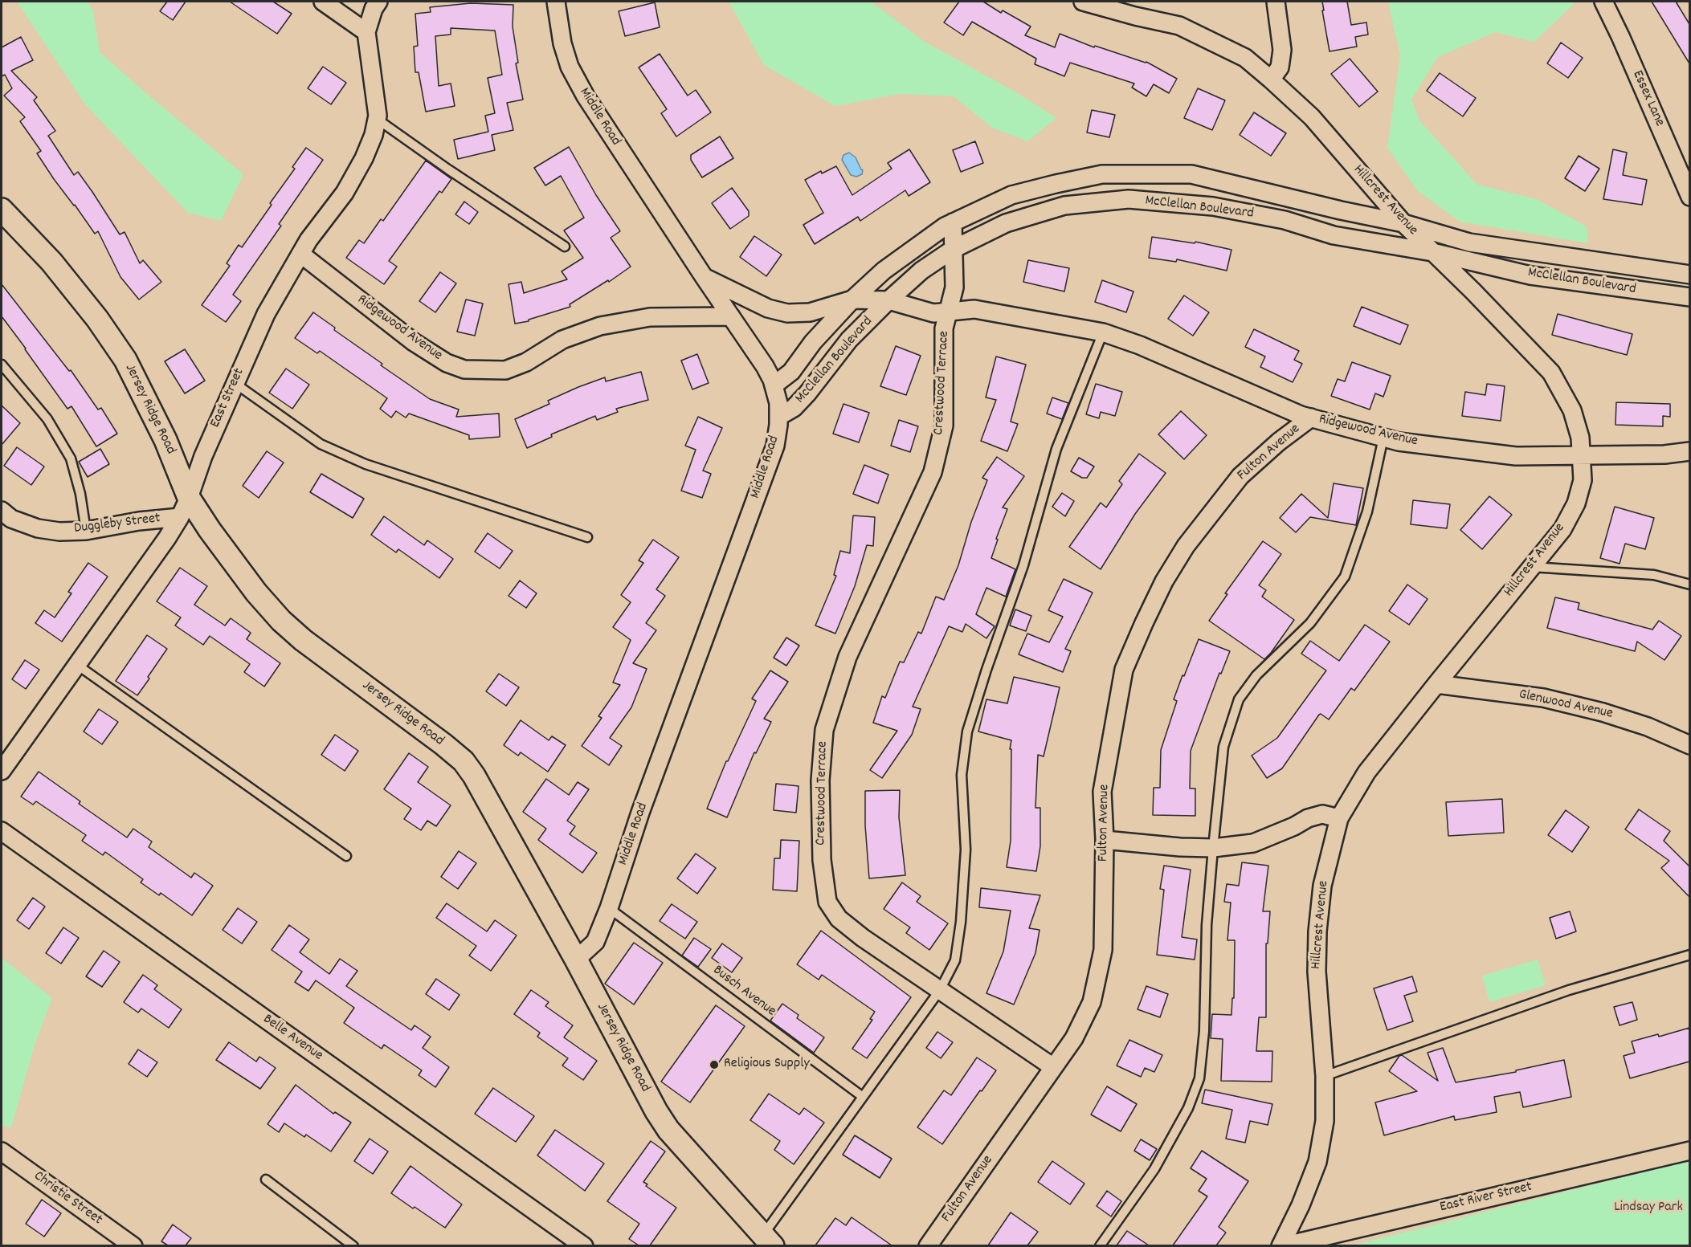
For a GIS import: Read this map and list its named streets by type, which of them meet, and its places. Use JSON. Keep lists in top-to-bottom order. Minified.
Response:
{"streets":{"street":["Essex Lane","Middle Road","Hillcrest Avenue","McClellan Boulevard","Ridgewood Avenue","Crestwood Terrace","East Street","Jersey Ridge Road","Fulton Avenue","Duggleby Street","Glenwood Avenue","Belle Avenue","East River Street","Christie Street"],"lane":["Busch Avenue"]},"crossings":[["Middle Road","McClellan Boulevard"],["Middle Road","Ridgewood Avenue"],["Middle Road","Jersey Ridge Road"],["Middle Road","Busch Avenue"],["Hillcrest Avenue","McClellan Boulevard"],["Hillcrest Avenue","Ridgewood Avenue"],["Hillcrest Avenue","Glenwood Avenue"],["Hillcrest Avenue","East River Street"],["McClellan Boulevard","Ridgewood Avenue"],["Ridgewood Avenue","Crestwood Terrace"],["Ridgewood Avenue","East Street"],["Ridgewood Avenue","Fulton Avenue"],["Crestwood Terrace","Fulton Avenue"],["East Street","Jersey Ridge Road"],["East Street","Duggleby Street"],["Jersey Ridge Road","Duggleby Street"]],"parks":["Lindsay Park"],"places":["Religious Supply"]}
